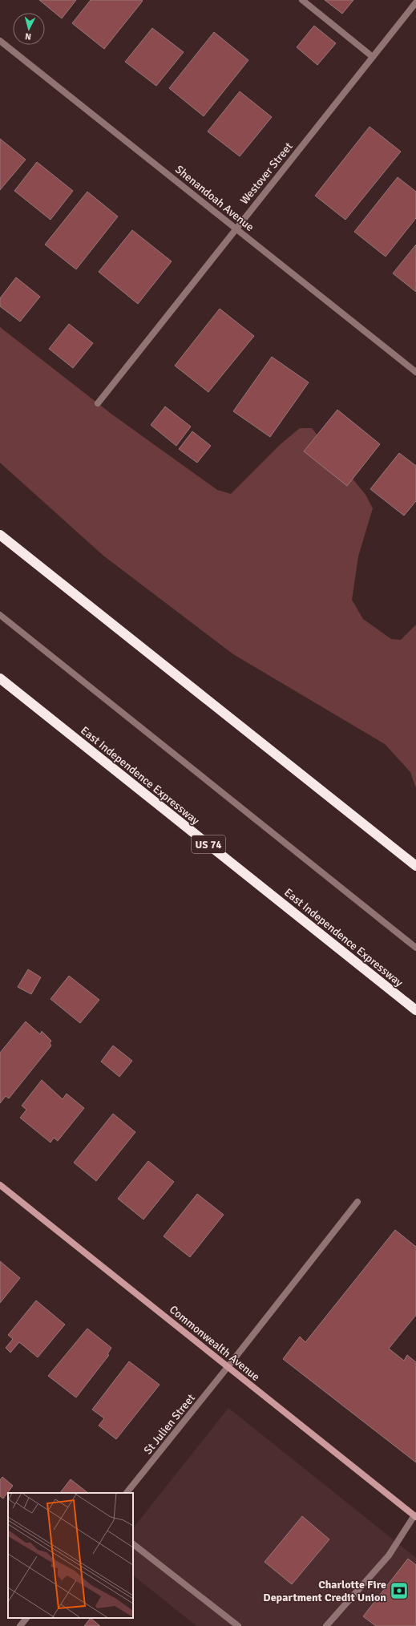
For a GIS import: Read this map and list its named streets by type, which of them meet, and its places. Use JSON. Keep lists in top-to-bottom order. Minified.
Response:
{"streets":{"highway":["East Independence Expressway","US 74"],"street":["Westover Street","Shenandoah Avenue","Commonwealth Avenue","St Julien Street"]},"crossings":[["Westover Street","Shenandoah Avenue"],["Commonwealth Avenue","St Julien Street"]],"places":{"bank":["Charlotte Fire Department Credit Union"]},"north":"bottom"}
